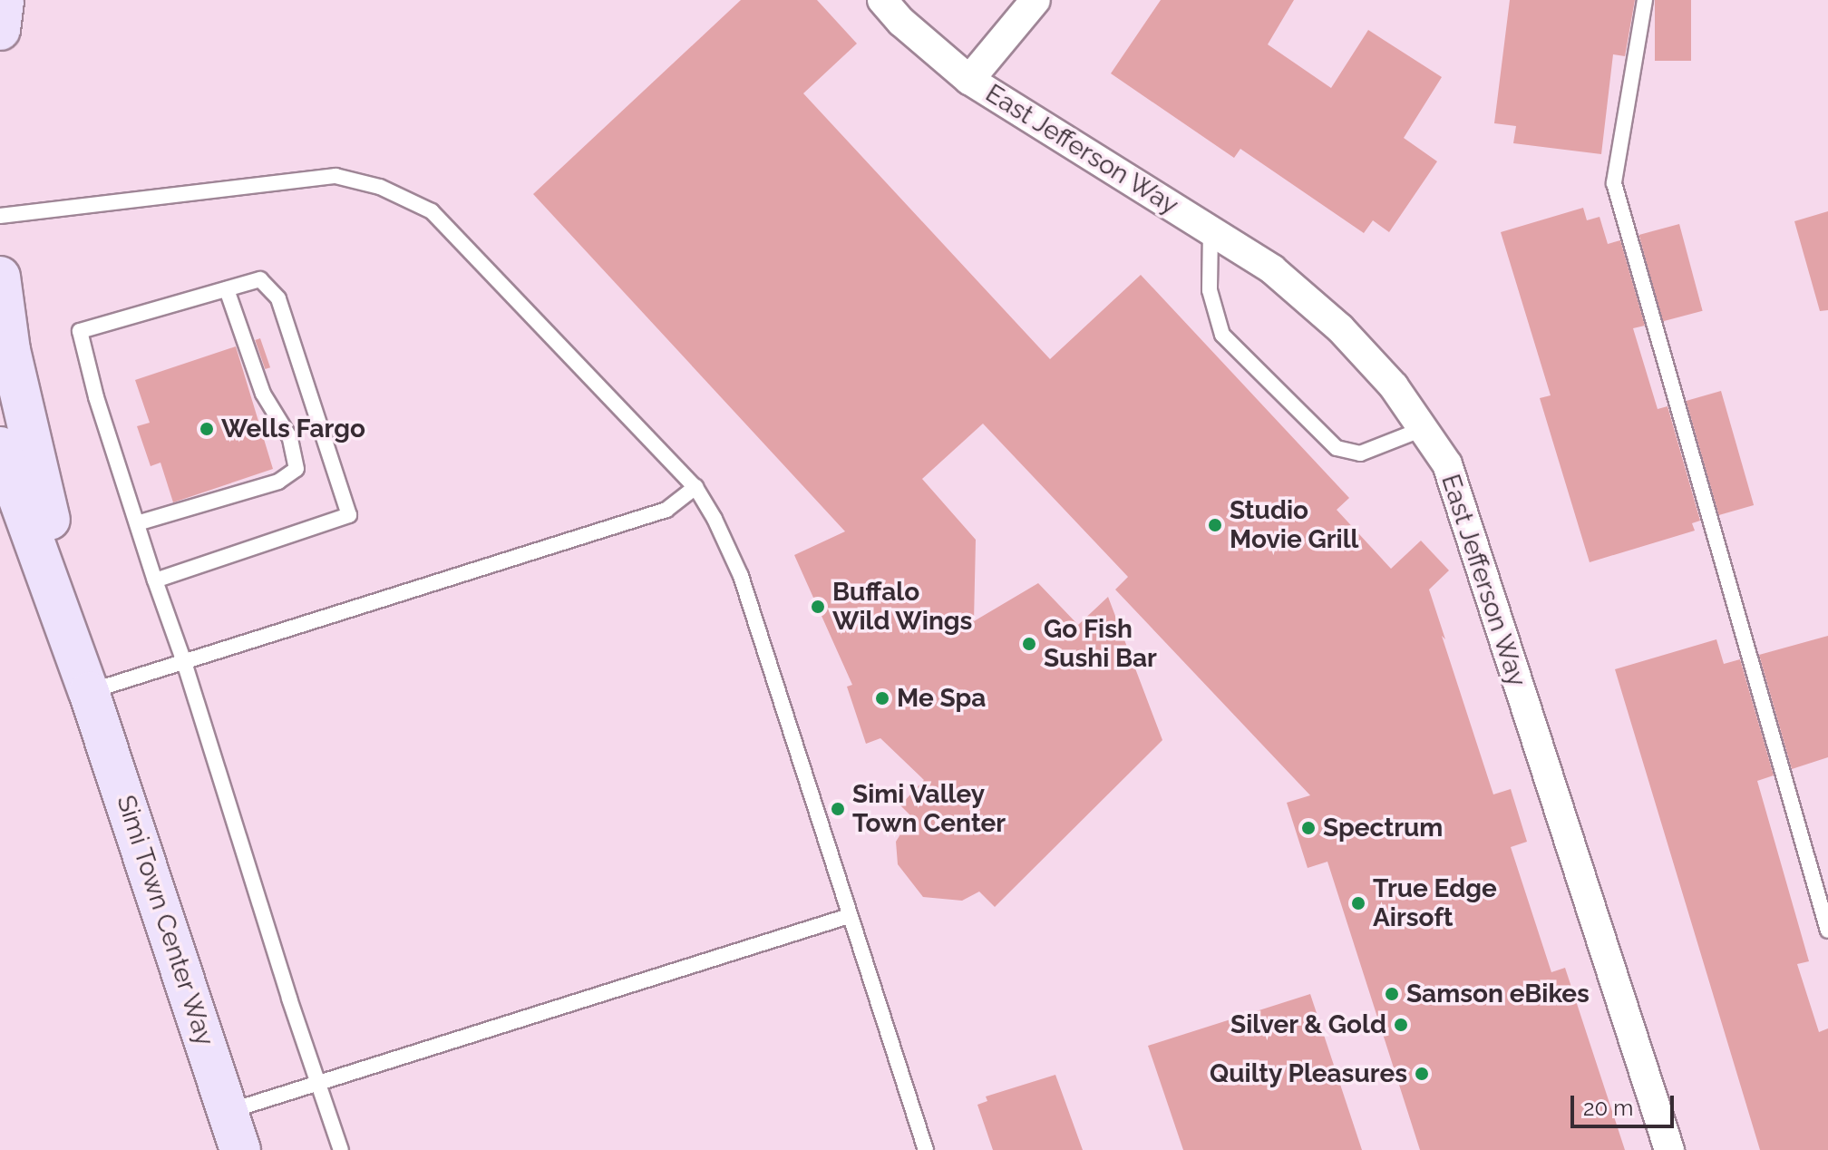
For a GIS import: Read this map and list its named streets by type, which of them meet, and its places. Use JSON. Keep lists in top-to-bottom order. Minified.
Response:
{"streets":{"street":["East Jefferson Way","Simi Town Center Way"]},"places":["Wells Fargo","Studio Movie Grill","Buffalo Wild Wings","Go Fish Sushi Bar","Me Spa","Simi Valley Town Center","Spectrum","True Edge Airsoft","Samson eBikes","Silver & Gold","Quilty Pleasures"],"scale_bar":"20 m"}
